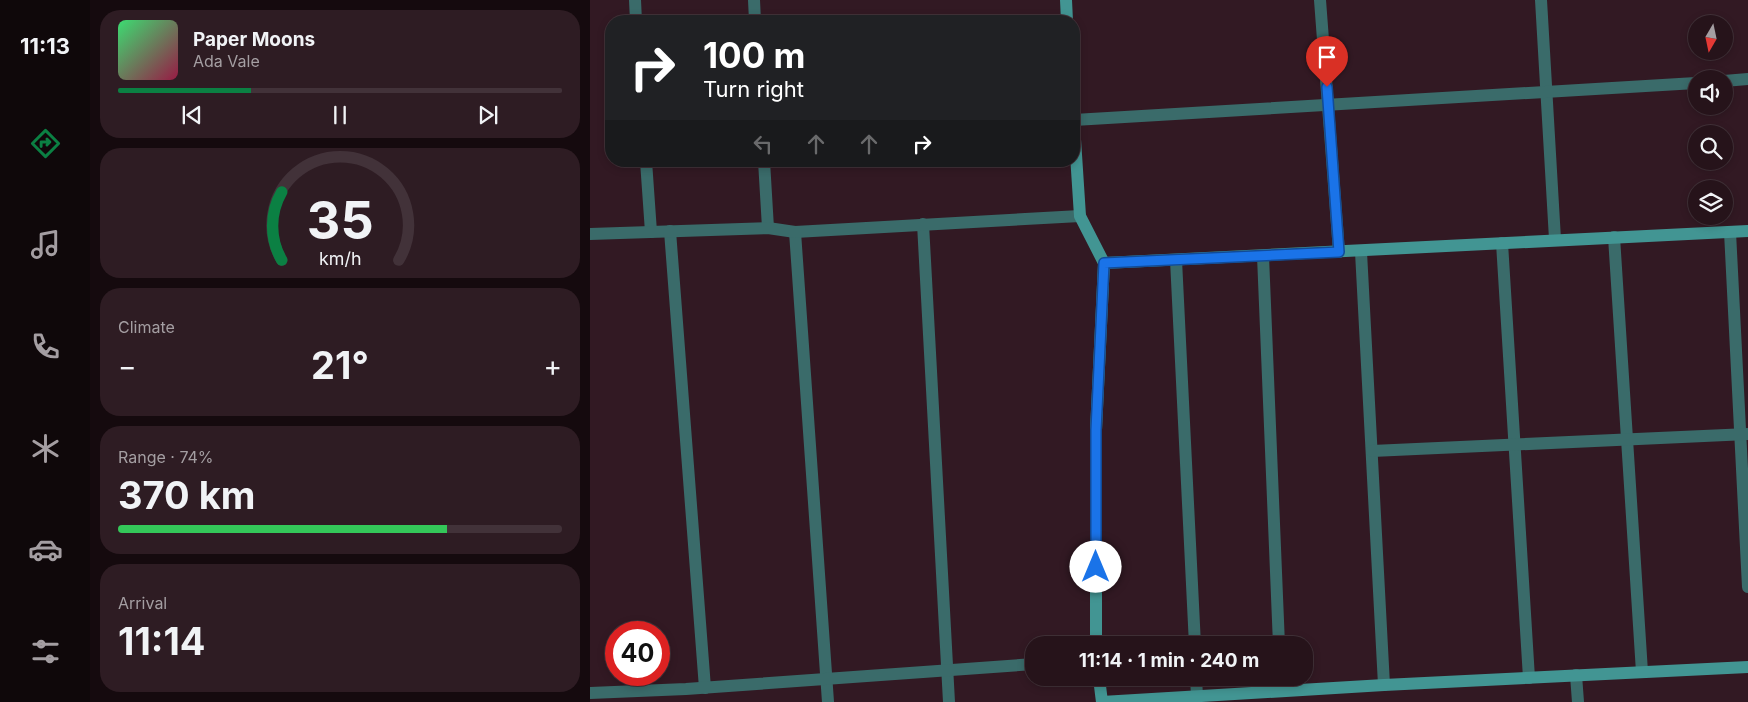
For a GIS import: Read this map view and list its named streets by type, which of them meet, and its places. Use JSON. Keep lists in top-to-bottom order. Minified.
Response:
{"north":"bottom","page":{"tabs":"11:13","turn":["100 m","Turn right"],"song":["Paper Moons","Ada Vale"],"tile":["Climate",["Range · 74%","370 km"],["Arrival","11:14"]],"heat":["−","21°","+"],"limit":"40","trip":"11:14 · 1 min · 240 m","gauge":["35","km/h"]}}
